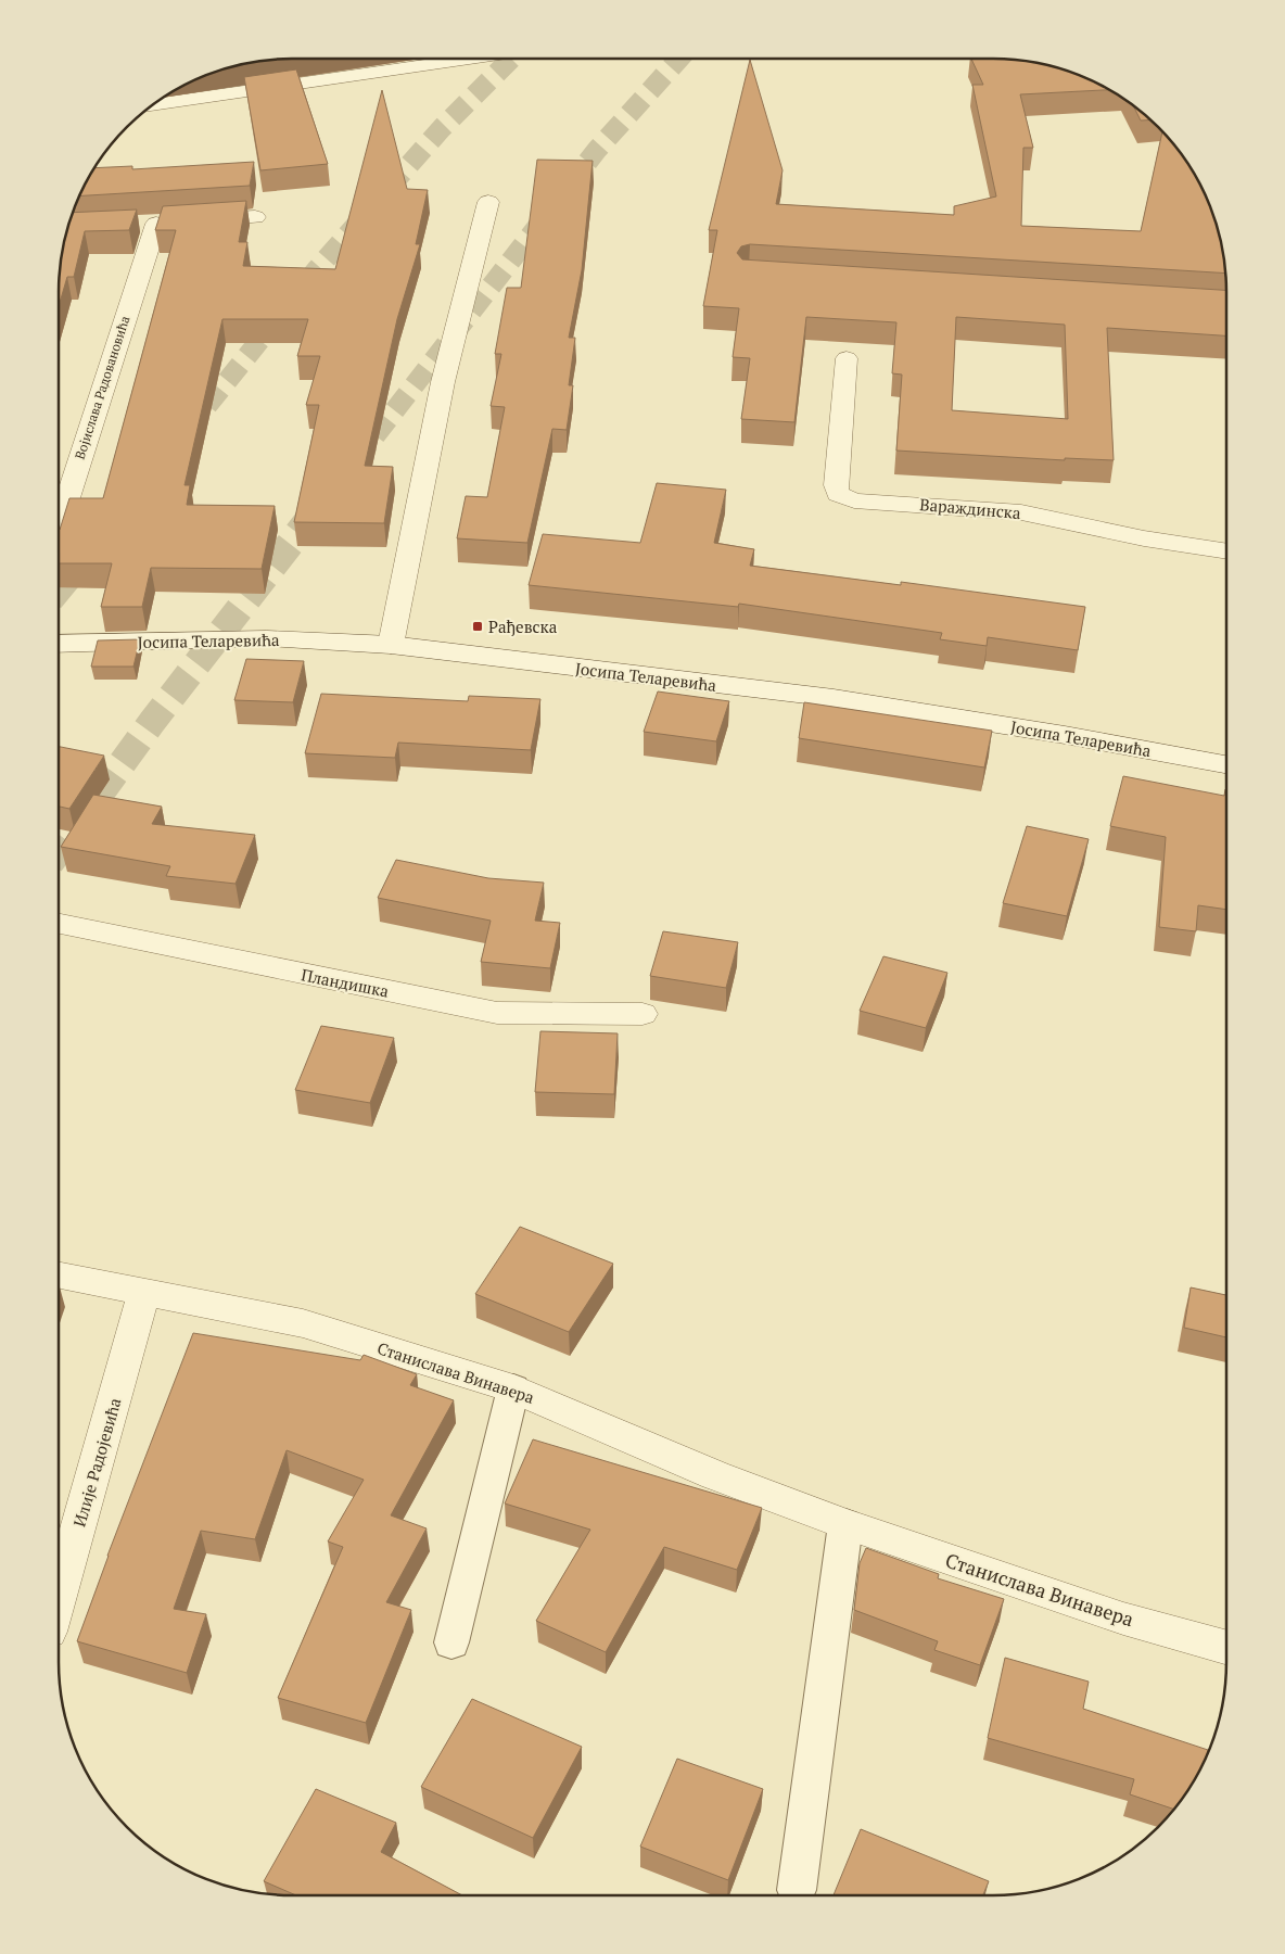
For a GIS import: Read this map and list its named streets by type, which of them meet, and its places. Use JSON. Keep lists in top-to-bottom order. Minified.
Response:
{"streets":{"street":["Војислава Радовановића","Вараждинска","Јосипа Теларевића","Пландишка","Станислава Винавера","Илије Радојевића"]},"crossings":[["Станислава Винавера","Илије Радојевића"]],"places":{"transit":["Рађевска"]}}
